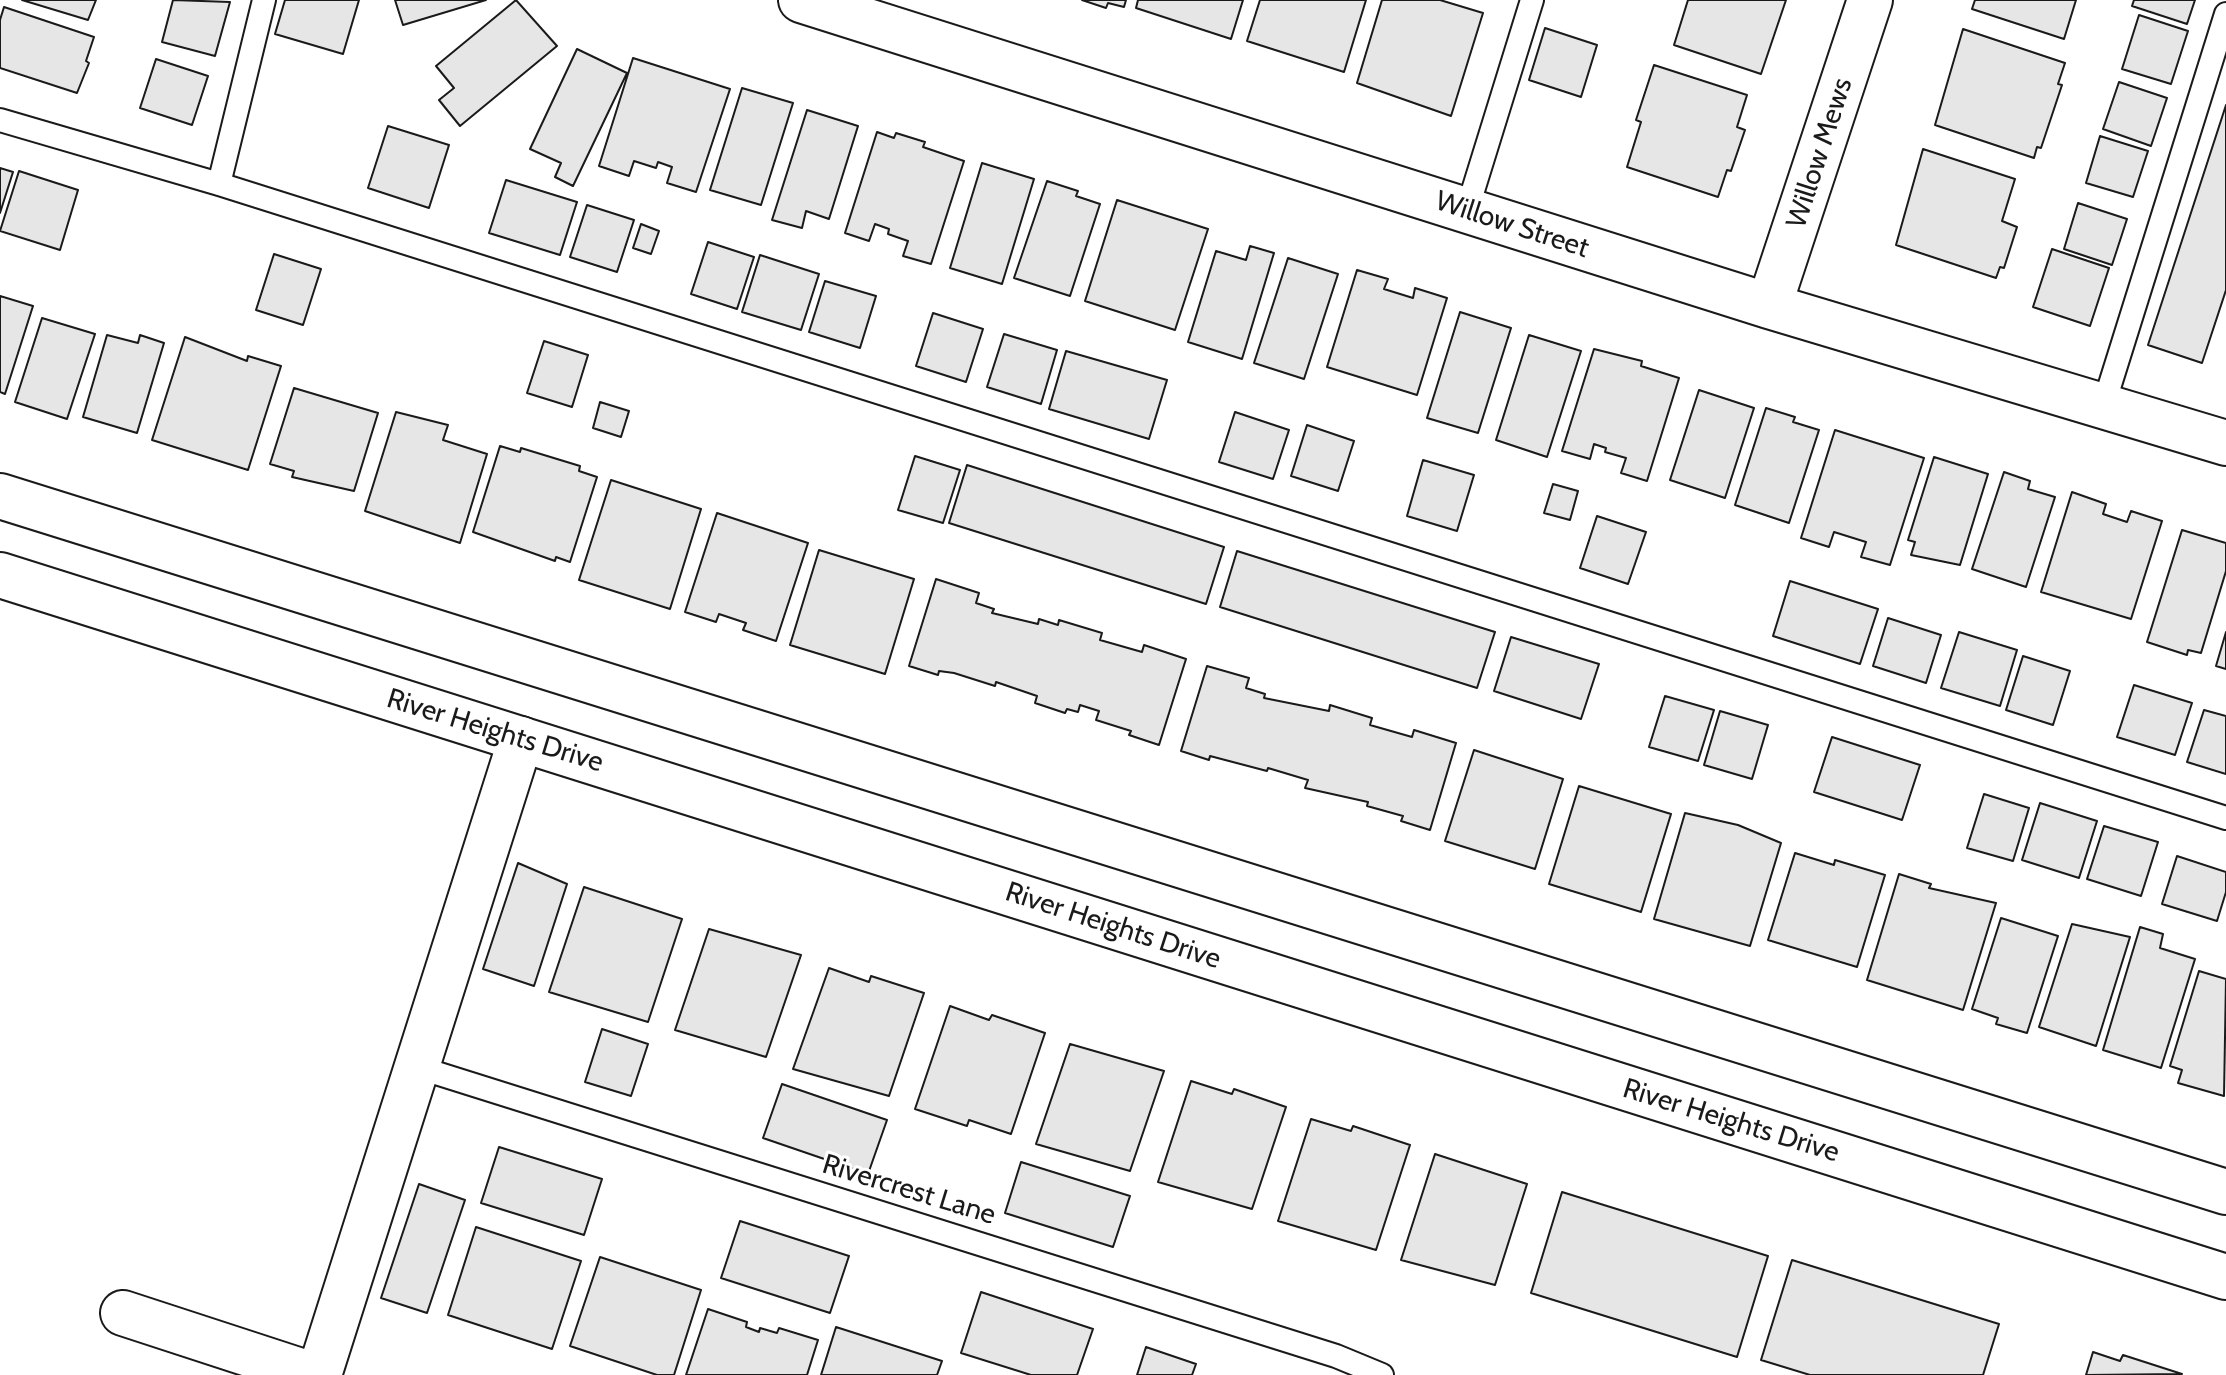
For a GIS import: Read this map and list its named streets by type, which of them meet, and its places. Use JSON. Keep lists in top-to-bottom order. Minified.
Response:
{"streets":{"street":["Willow Mews","Willow Street","River Heights Drive"],"lane":["Rivercrest Lane"]},"crossings":[["Willow Mews","Willow Street"]]}
